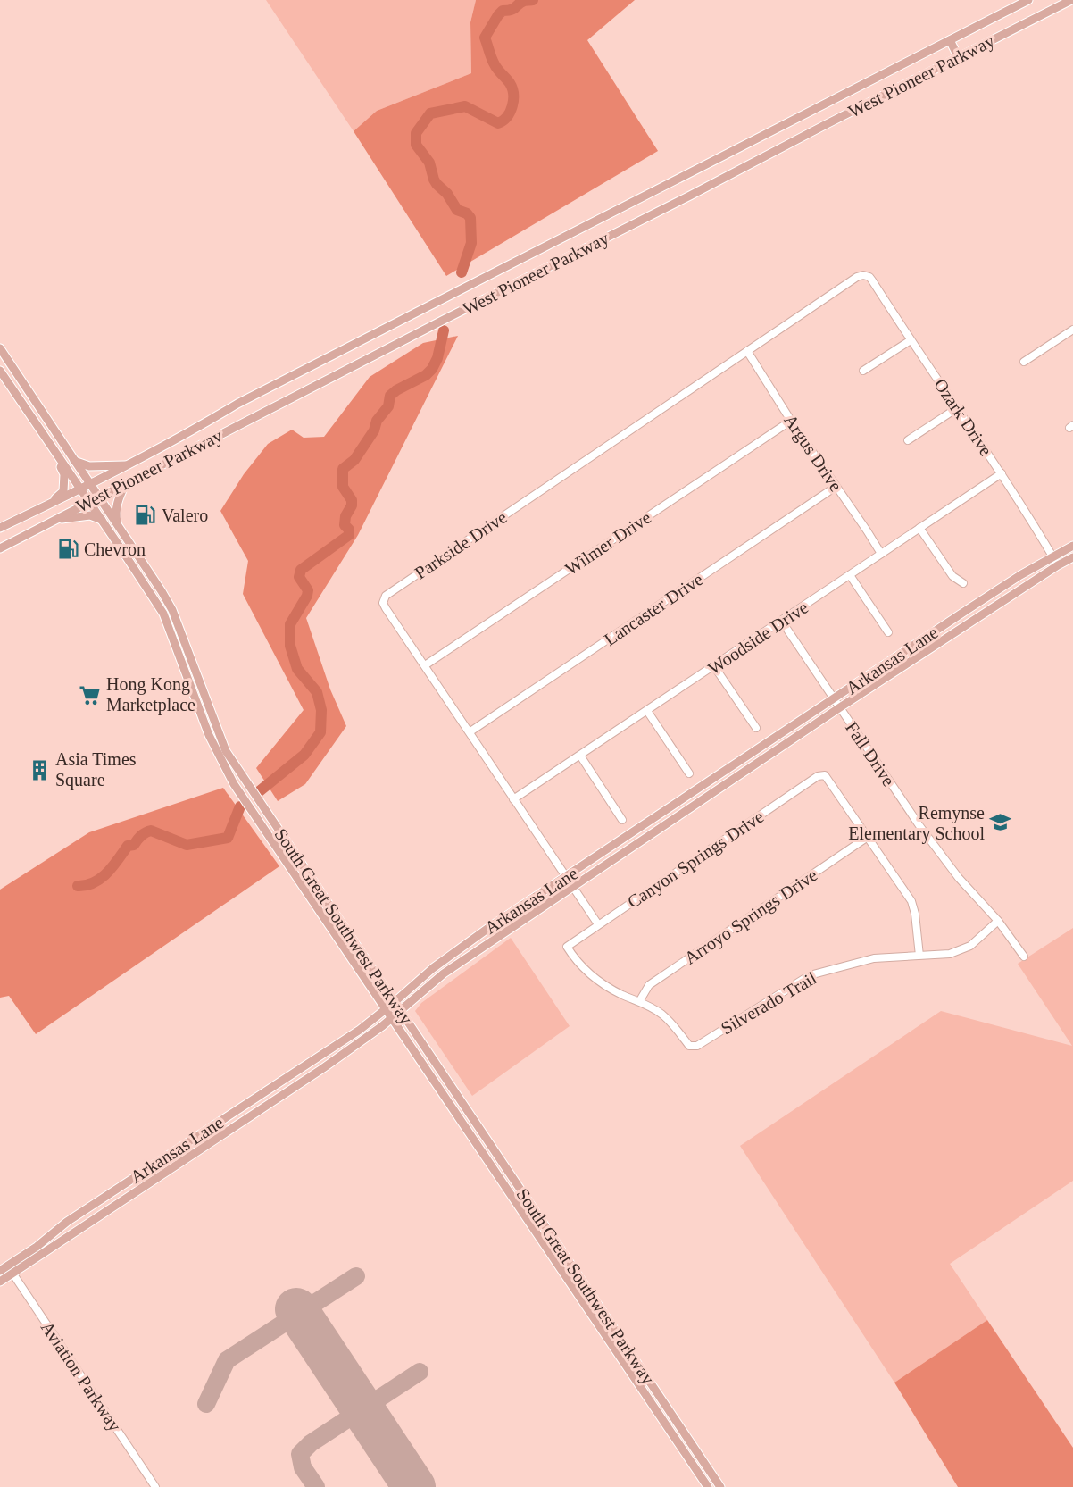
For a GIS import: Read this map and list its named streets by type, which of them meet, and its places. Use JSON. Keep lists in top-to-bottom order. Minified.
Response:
{"streets":{"main road":["West Pioneer Parkway","Arkansas Lane","South Great Southwest Parkway"],"street":["Ozark Drive","Argus Drive","Wilmer Drive","Parkside Drive","Lancaster Drive","Woodside Drive","Fall Drive","Canyon Springs Drive","Arroyo Springs Drive","Silverado Trail","Aviation Parkway"]},"crossings":[["West Pioneer Parkway","South Great Southwest Parkway"],["Ozark Drive","Parkside Drive"],["Ozark Drive","Woodside Drive"],["Ozark Drive","Arkansas Lane"],["Argus Drive","Wilmer Drive"],["Argus Drive","Parkside Drive"],["Argus Drive","Lancaster Drive"],["Argus Drive","Woodside Drive"],["Wilmer Drive","Parkside Drive"],["Parkside Drive","Lancaster Drive"],["Parkside Drive","Woodside Drive"],["Parkside Drive","Arkansas Lane"],["Parkside Drive","Canyon Springs Drive"],["Woodside Drive","Fall Drive"],["Arkansas Lane","Fall Drive"],["Arkansas Lane","South Great Southwest Parkway"],["Arkansas Lane","Aviation Parkway"],["Fall Drive","Silverado Trail"],["Canyon Springs Drive","Arroyo Springs Drive"],["Canyon Springs Drive","Silverado Trail"],["Arroyo Springs Drive","Silverado Trail"]],"places":{"fuel station":["Valero","Chevron"],"supermarket":["Hong Kong Marketplace"],"building":["Asia Times Square"],"school or university":["Remynse Elementary School"]}}
